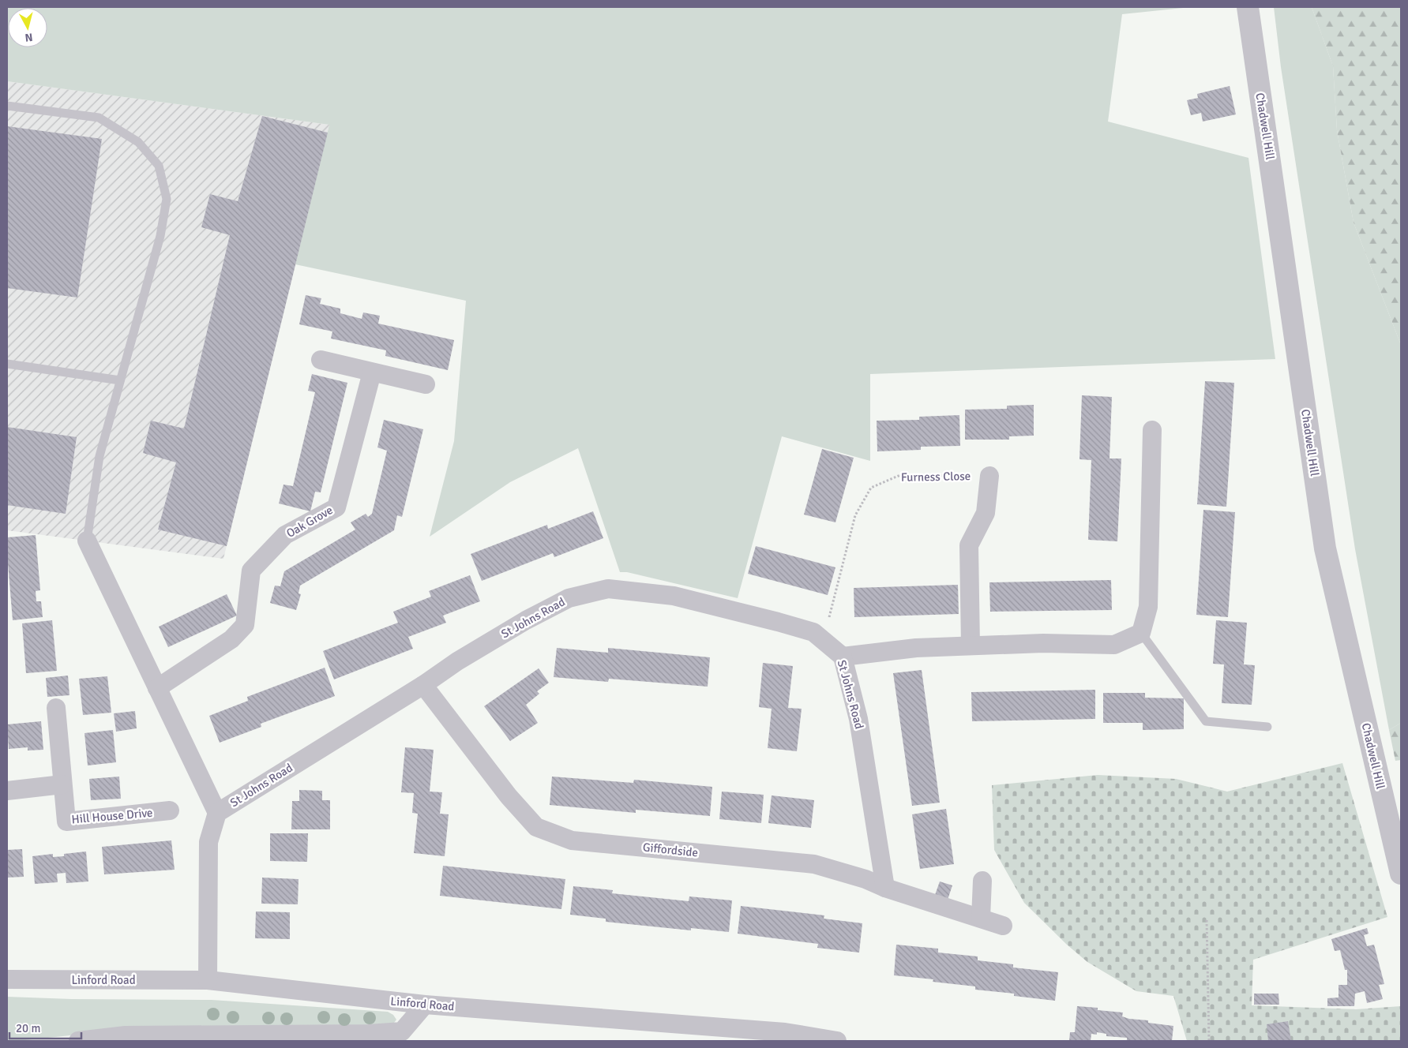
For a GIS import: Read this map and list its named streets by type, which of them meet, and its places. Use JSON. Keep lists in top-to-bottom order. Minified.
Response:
{"streets":{"street":["Chadwell Hill","Oak Grove","St Johns Road","Hill House Drive","Giffordside","Linford Road"],"path":["Furness Close"]},"crossings":[["Furness Close","St Johns Road"],["St Johns Road","Giffordside"],["St Johns Road","Linford Road"]],"scale_bar":"20 m","north":"bottom"}
